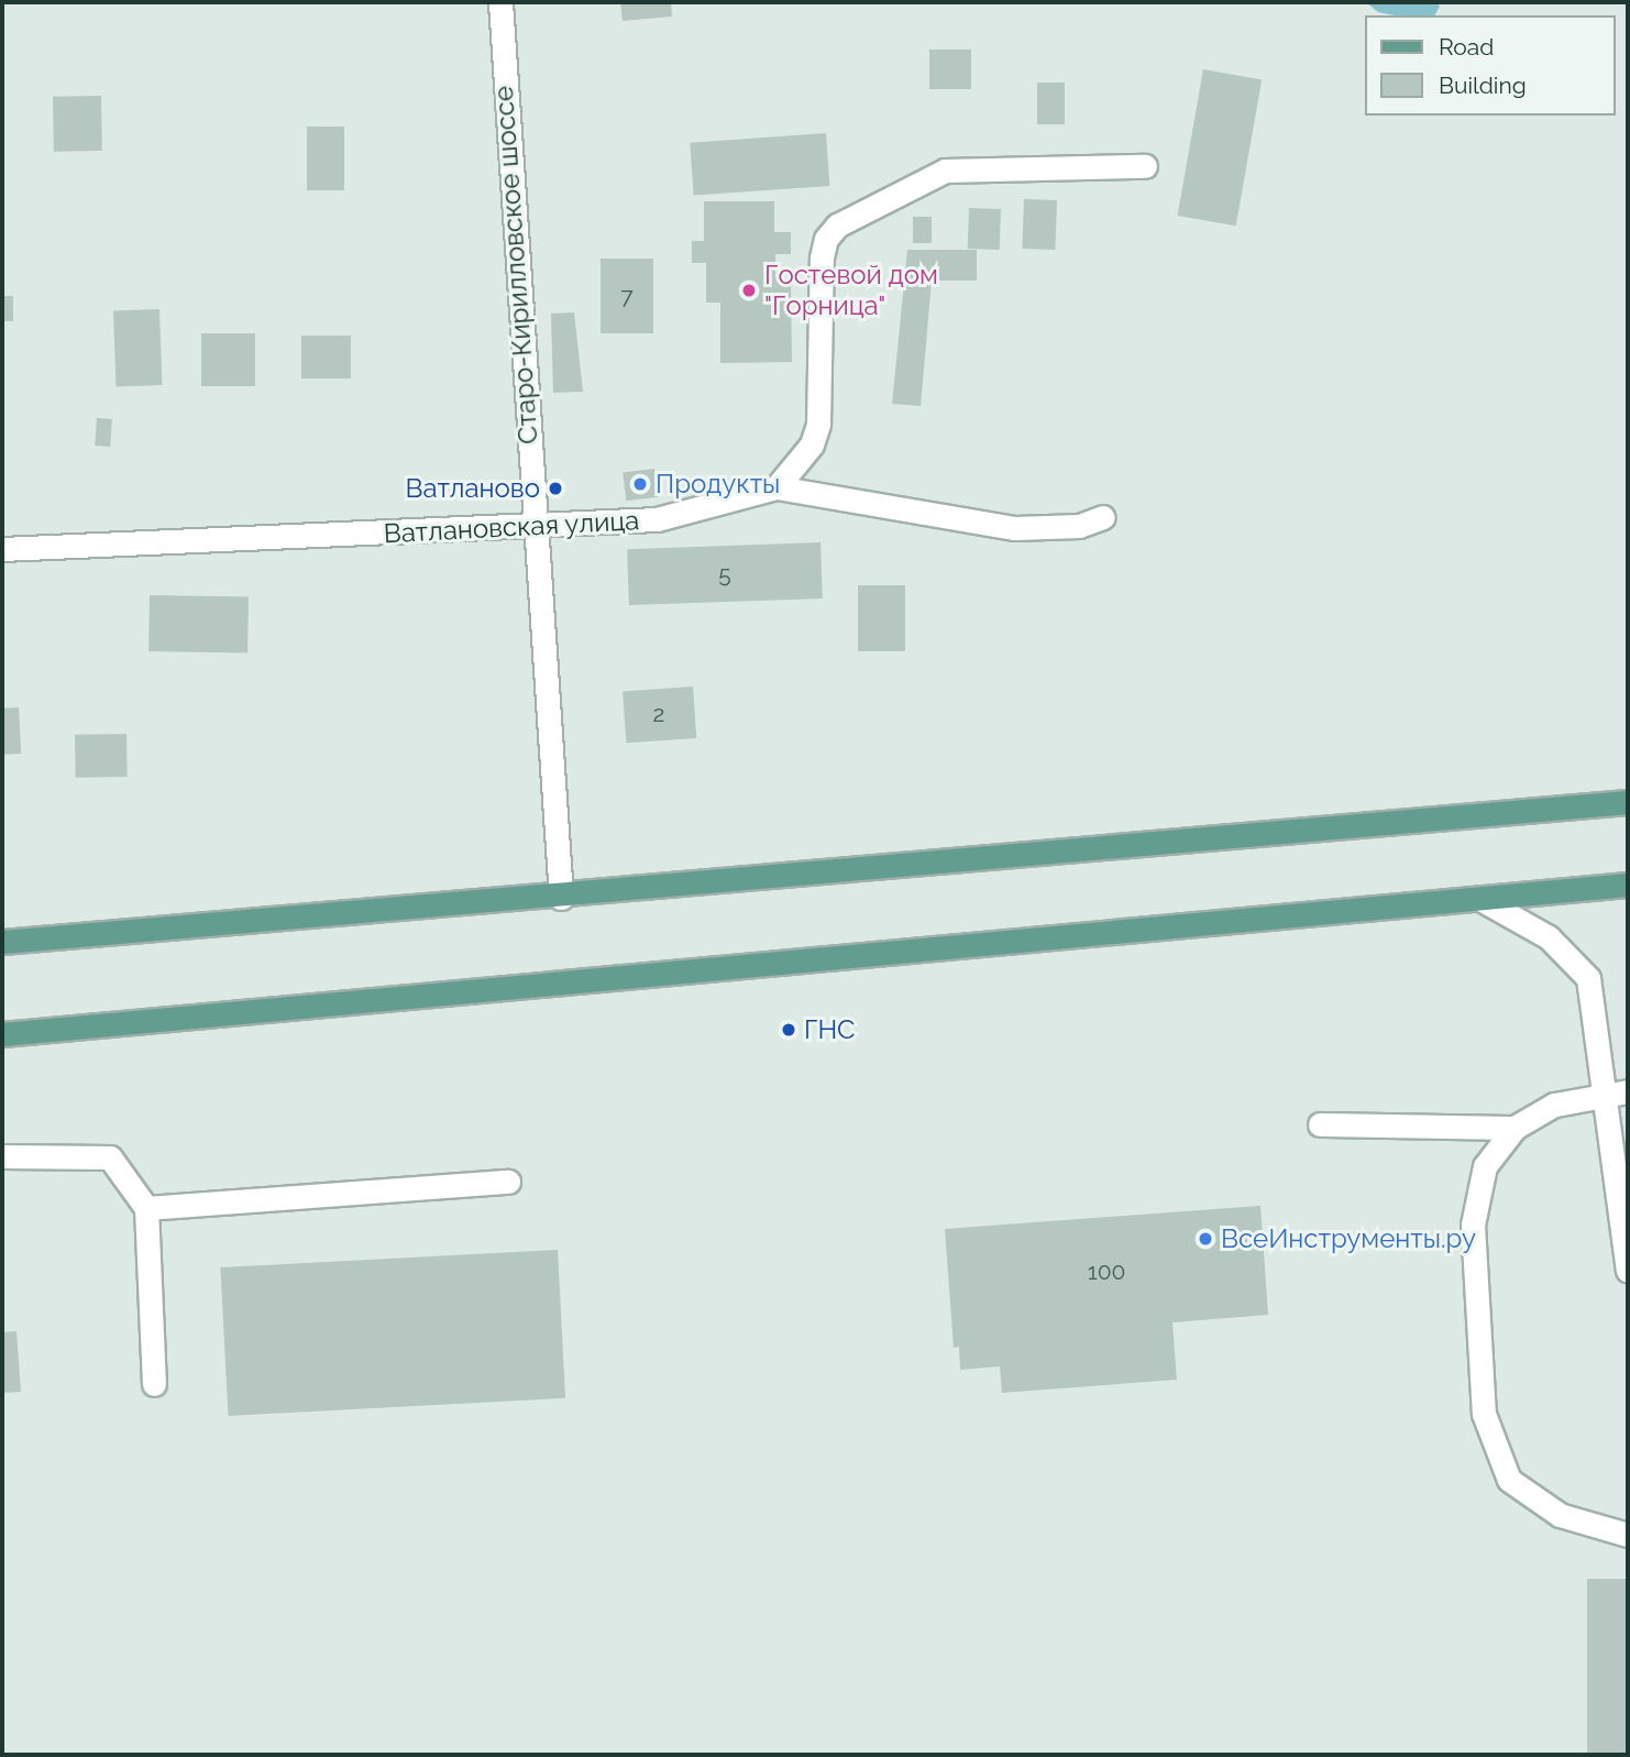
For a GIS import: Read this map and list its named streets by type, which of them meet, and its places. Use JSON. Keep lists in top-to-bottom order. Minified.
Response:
{"streets":{"street":["Старо-Кирилловское шоссе","Ватлановская улица"]},"crossings":[["Старо-Кирилловское шоссе","Ватлановская улица"]],"places":["Гостевой дом \"Горница\"","Продукты","Ватланово","ГНС","ВсеИнструменты.ру"],"house_numbers":["7","5","2","100"],"legend":["Road","Building"]}
